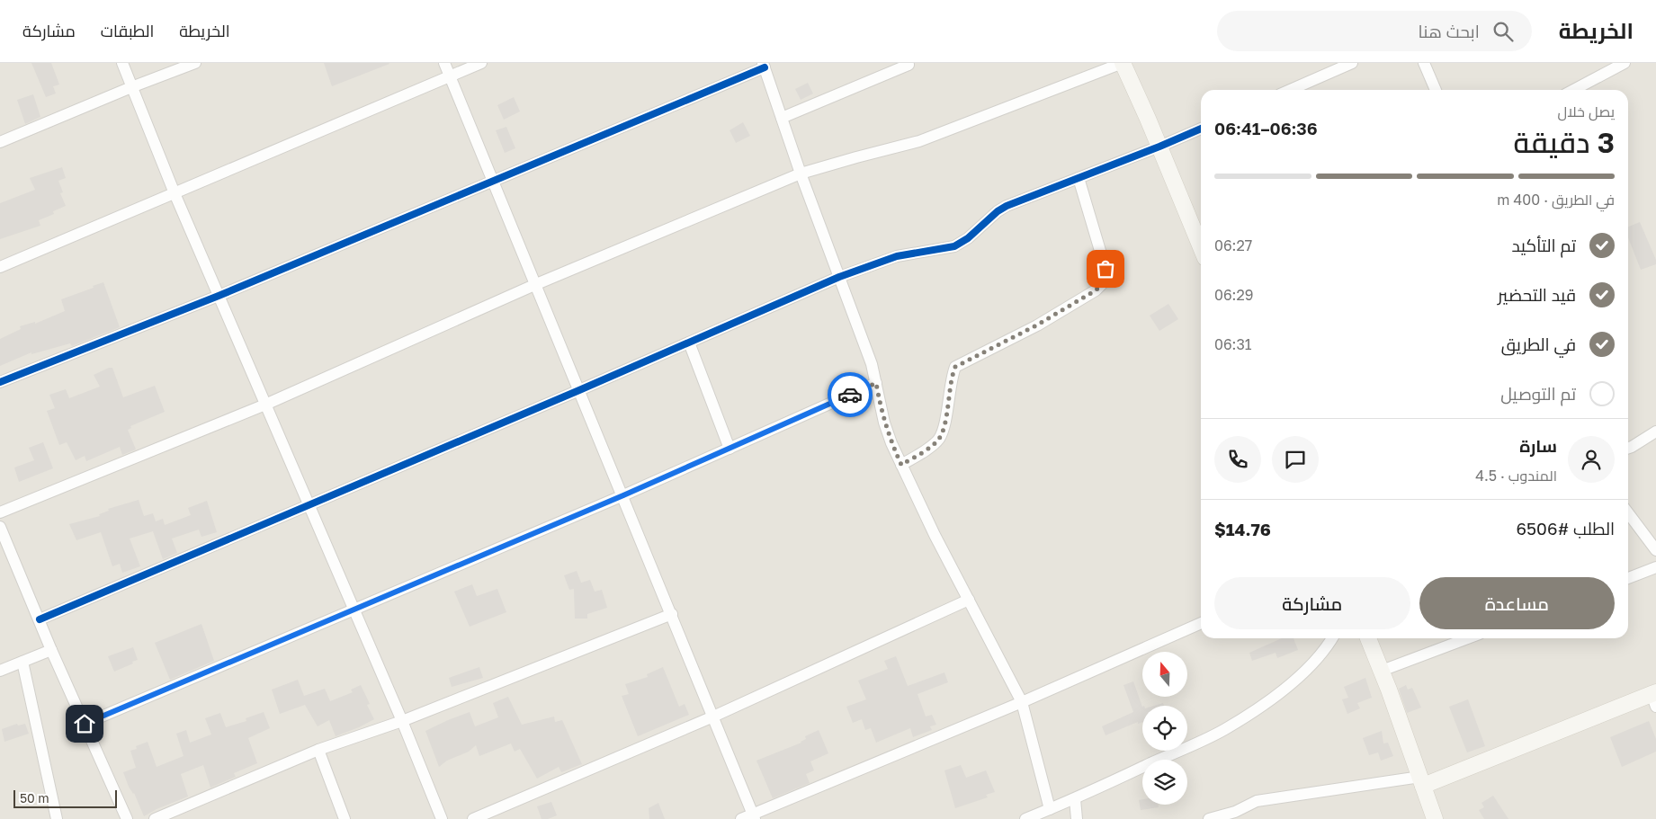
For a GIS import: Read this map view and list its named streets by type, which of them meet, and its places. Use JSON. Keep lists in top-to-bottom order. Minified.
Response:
{"scale_bar":"50 m","north":"top","page":{"header":"الخريطة","search":"ابحث هنا","nav":["الخريطة","الطبقات","مشاركة"],"heading":["3 دقيقة","يصل خلال","06:36–06:41"],"panel":["سارة","المندوب · 4.5","الطلب #6506","$14.76"],"bar":"في الطريق · 400 m","list":[["تم التأكيد","06:27"],["قيد التحضير","06:29"],["في الطريق","06:31"],"تم التوصيل"],"buttons":["مساعدة","مشاركة"],"scale":"50 m"}}
